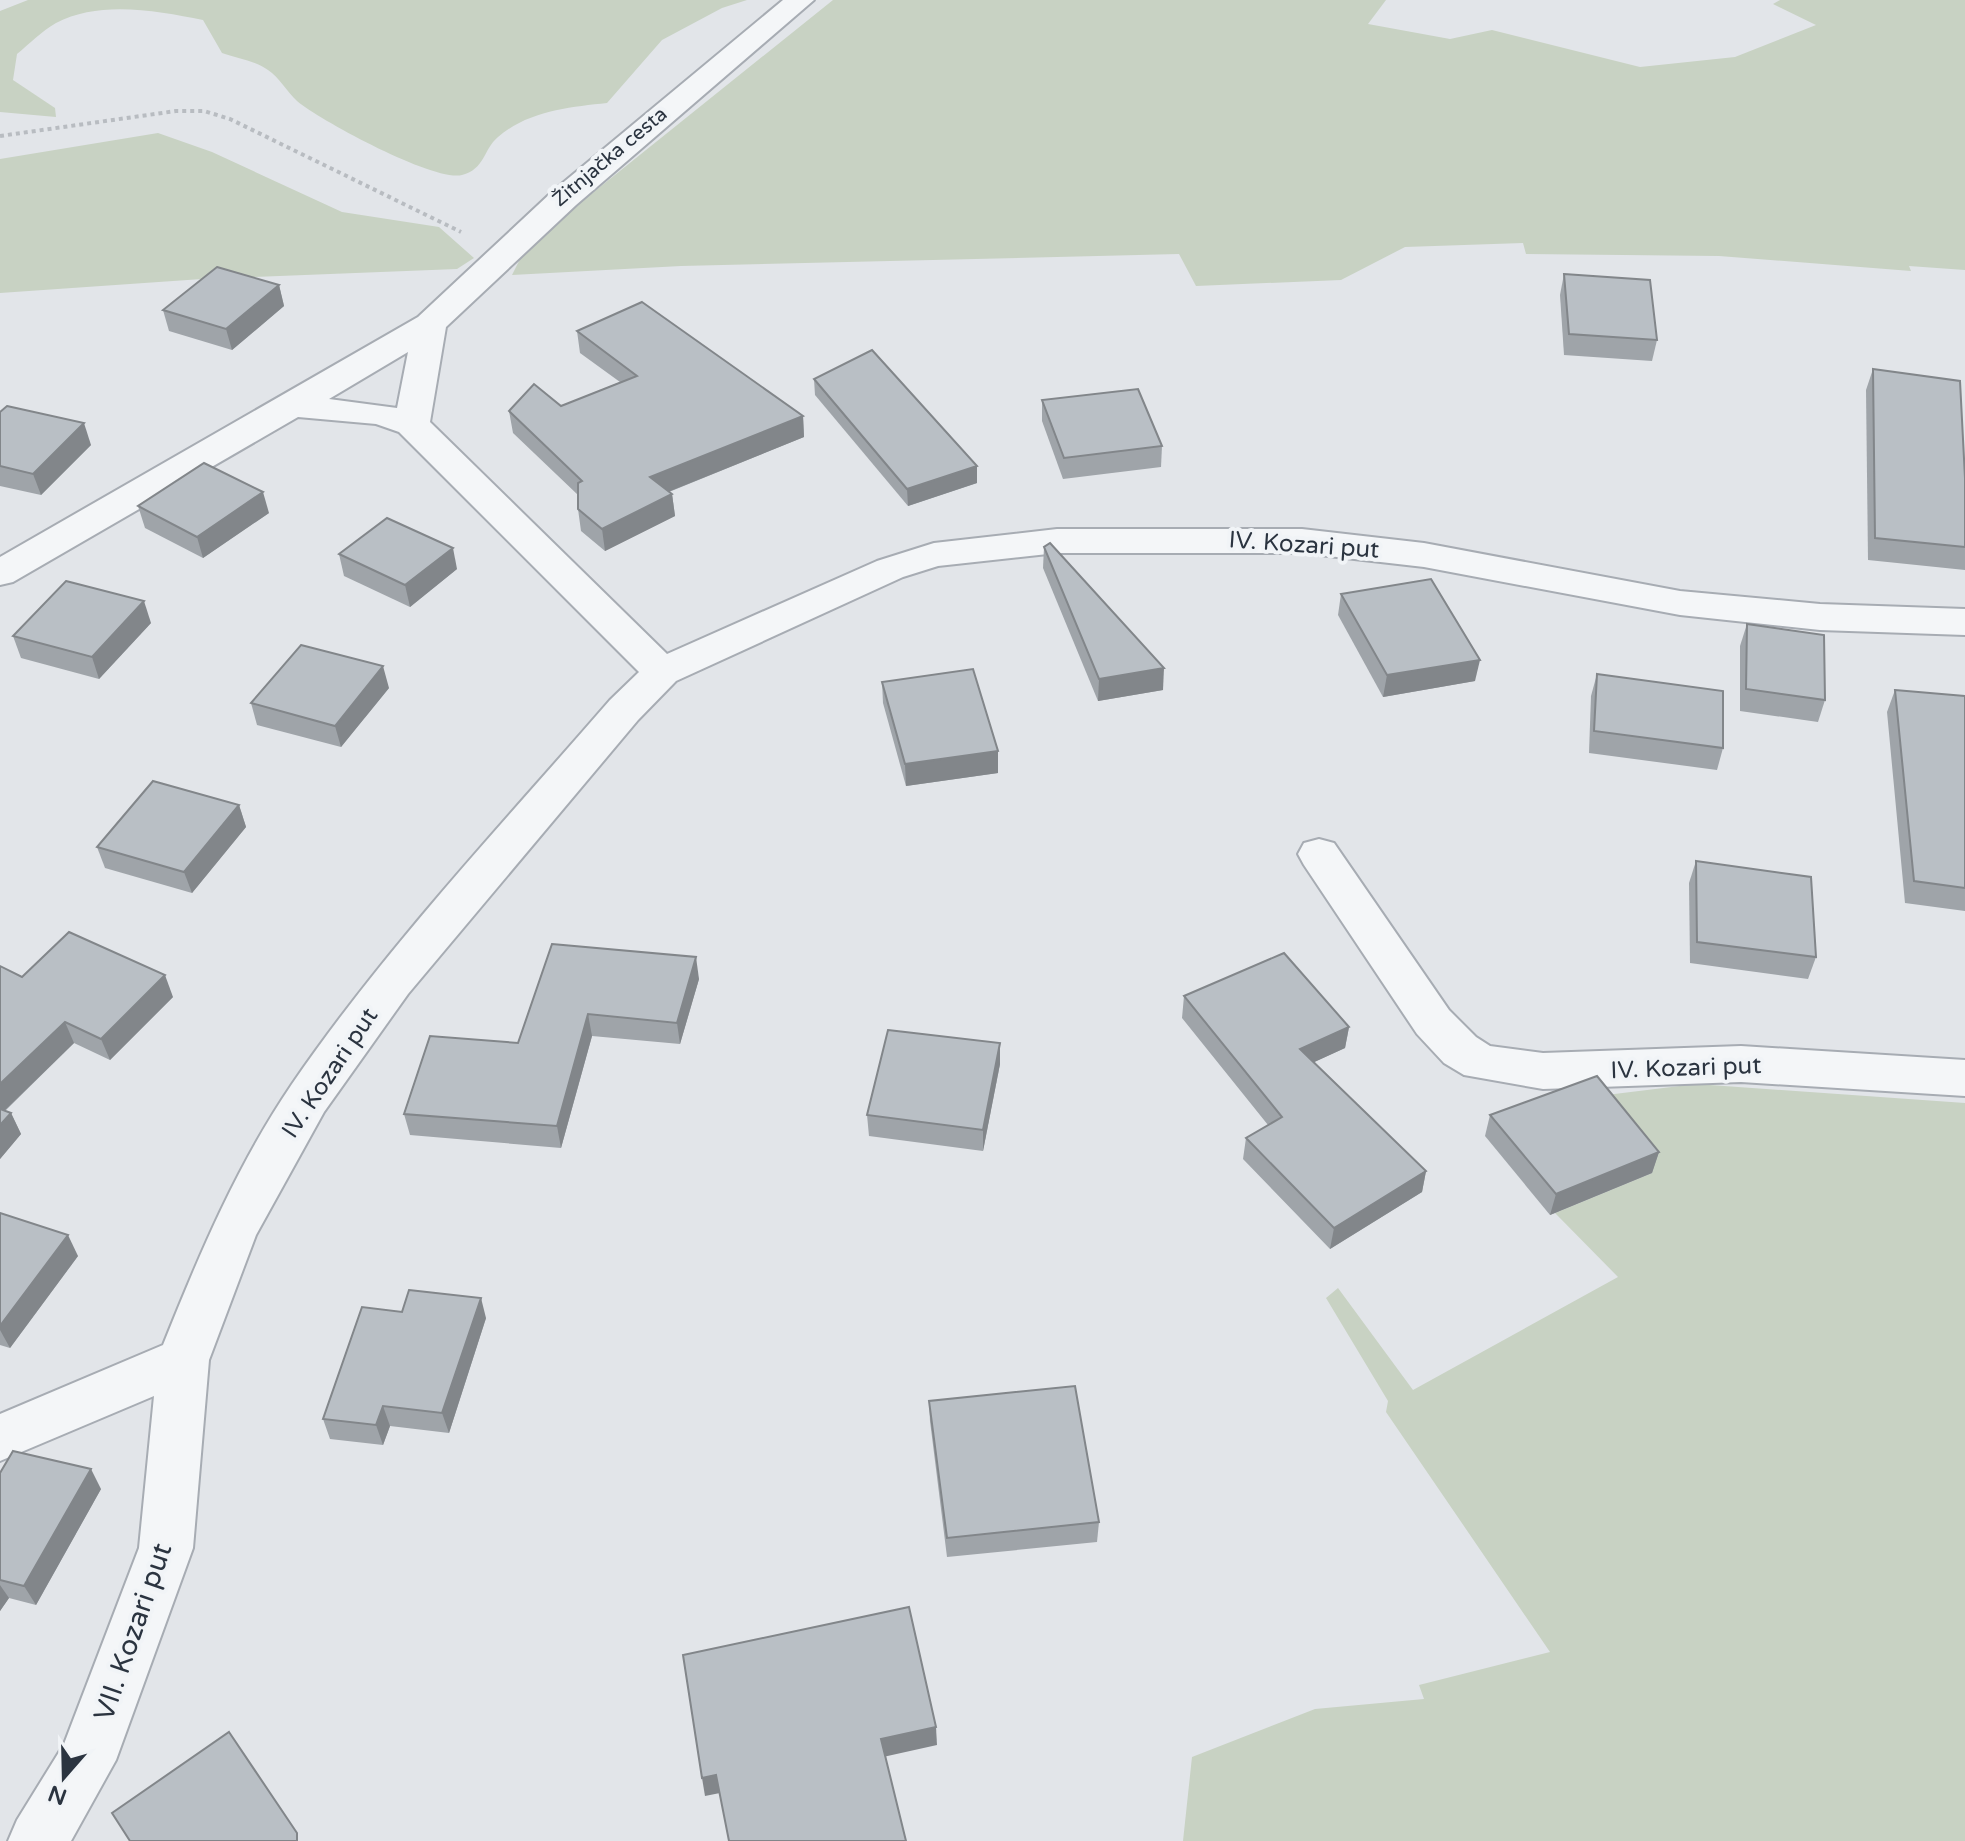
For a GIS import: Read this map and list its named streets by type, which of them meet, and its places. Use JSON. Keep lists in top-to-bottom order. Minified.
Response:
{"streets":{"street":["Žitnjačka cesta","IV. Kozari put","VII. Kozari put"]},"crossings":[["IV. Kozari put","VII. Kozari put"]],"north":"bottom"}
